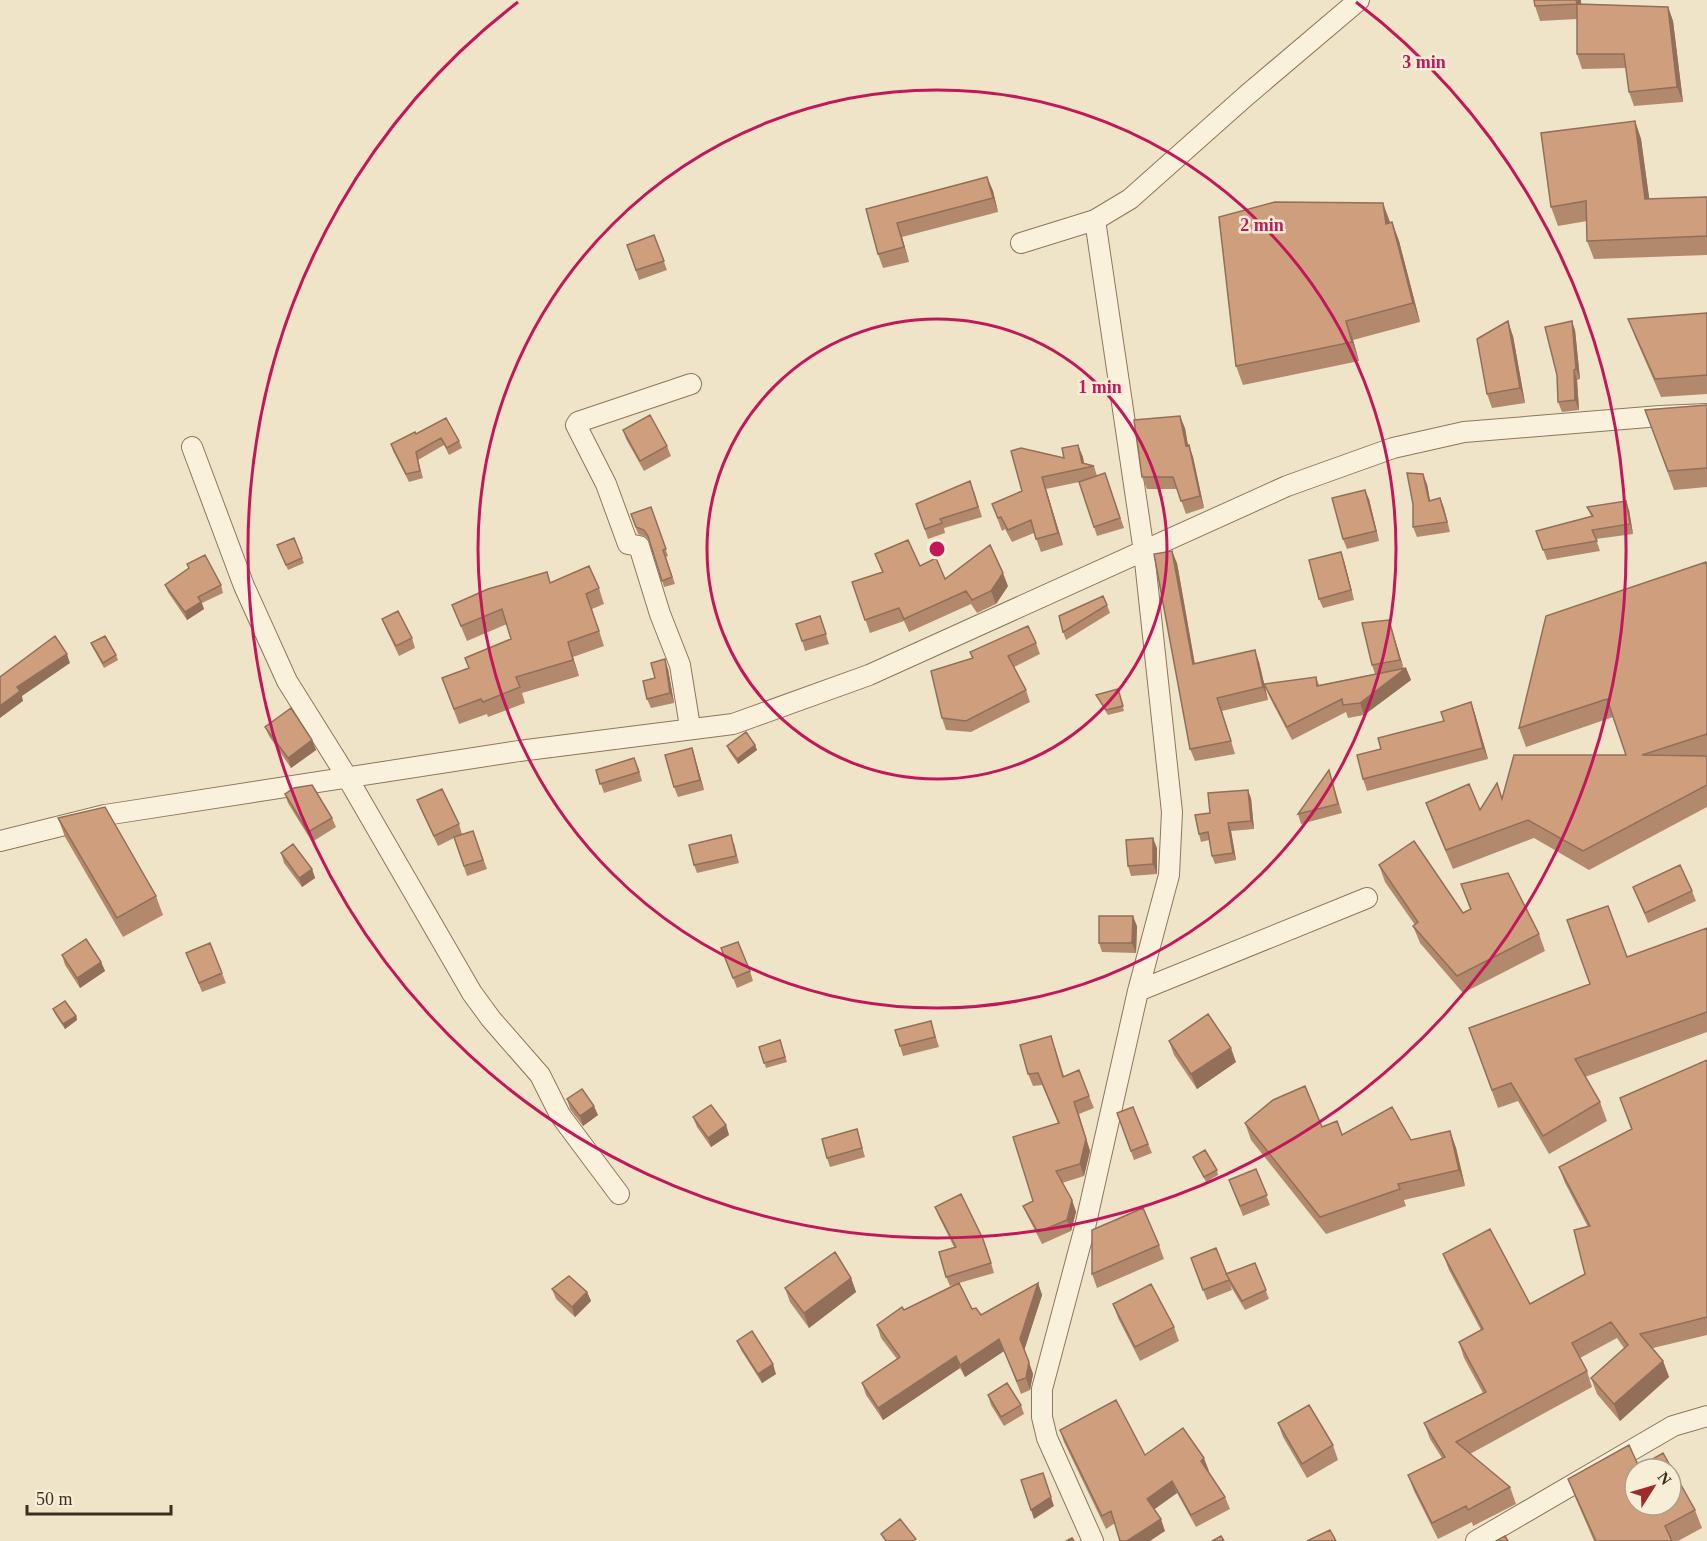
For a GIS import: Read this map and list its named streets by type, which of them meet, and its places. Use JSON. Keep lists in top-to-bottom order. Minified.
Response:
{"scale_bar":"50 m","north":"top right","rings":["3 min","2 min","1 min"]}
